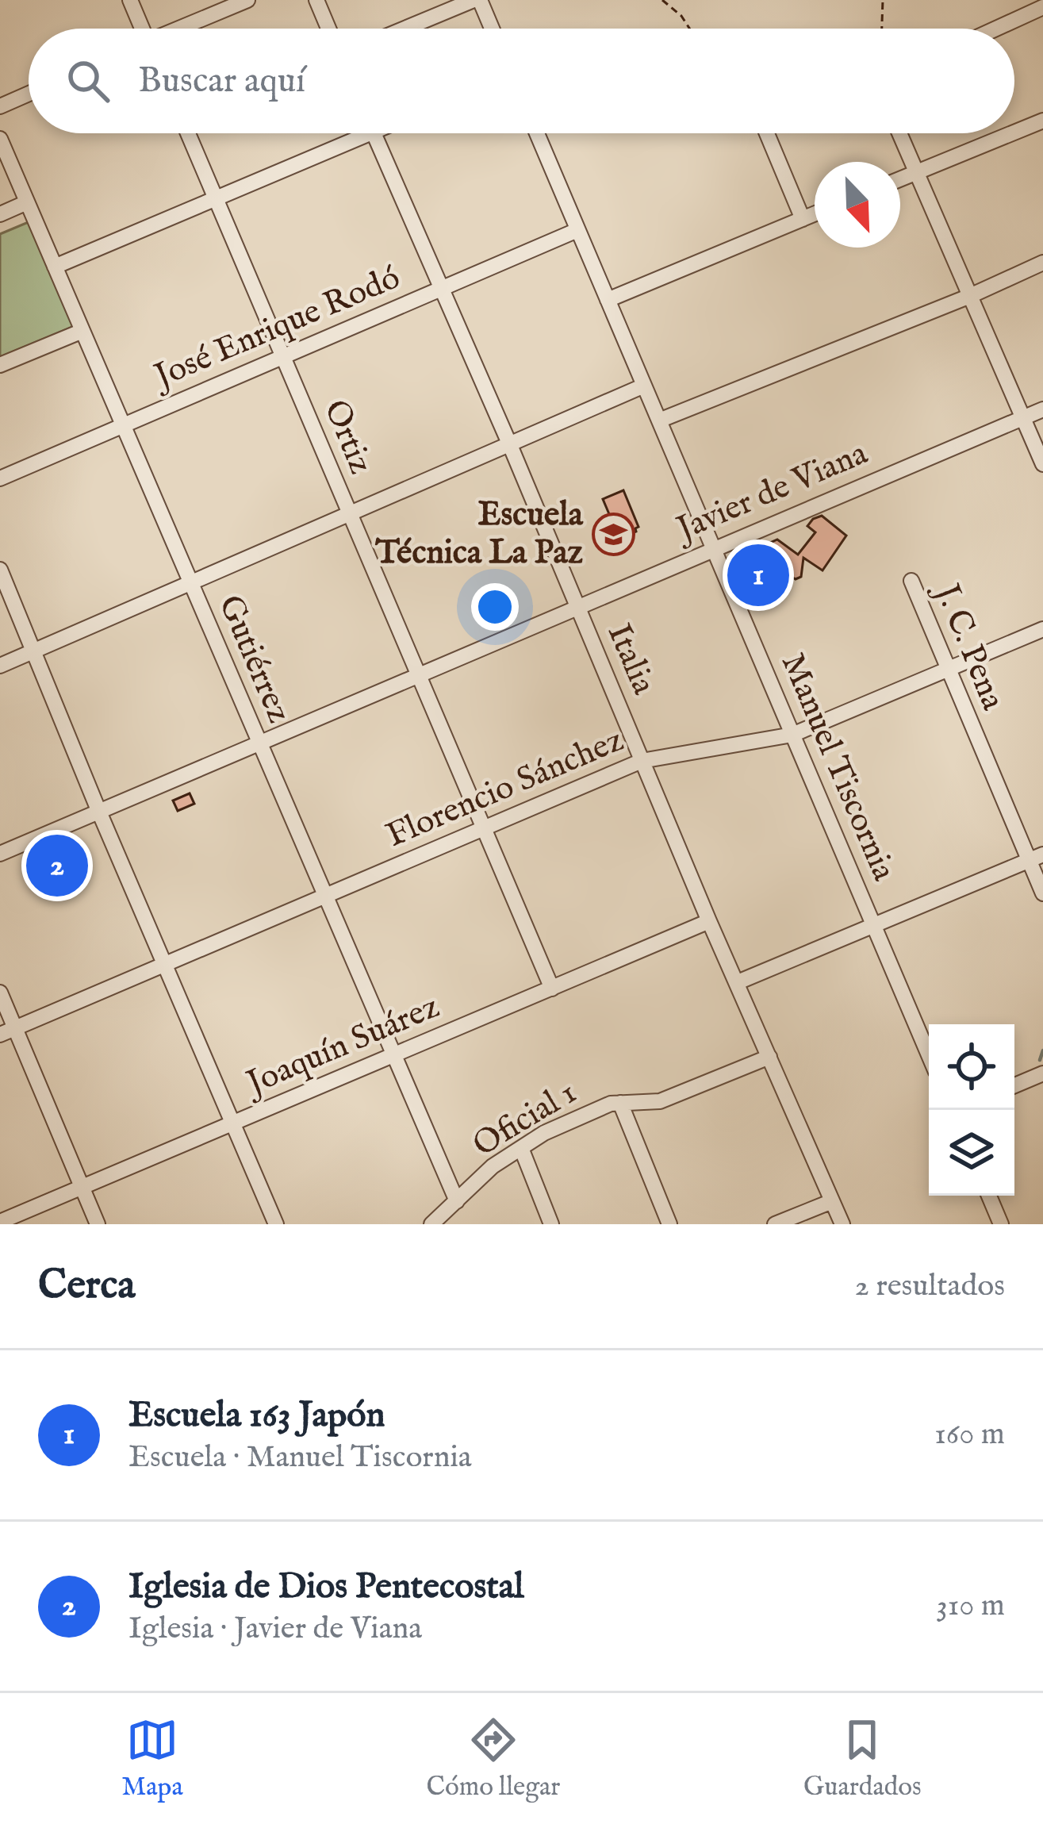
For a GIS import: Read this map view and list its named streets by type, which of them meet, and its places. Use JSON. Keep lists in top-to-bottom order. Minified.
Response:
{"streets":{"street":["José Enrique Rodó","Ortiz","Javier de Viana","J. C. Pena","Gutiérrez","Italia","Manuel Tiscornia","Florencio Sánchez","Joaquín Suárez","Oficial 1"]},"crossings":[["José Enrique Rodó","Ortiz"],["José Enrique Rodó","Gutiérrez"],["José Enrique Rodó","Italia"],["José Enrique Rodó","Manuel Tiscornia"],["Ortiz","Javier de Viana"],["Ortiz","Florencio Sánchez"],["Ortiz","Joaquín Suárez"],["Javier de Viana","Gutiérrez"],["Javier de Viana","Italia"],["Javier de Viana","Manuel Tiscornia"],["J. C. Pena","Florencio Sánchez"],["Gutiérrez","Florencio Sánchez"],["Gutiérrez","Joaquín Suárez"],["Gutiérrez","Oficial 1"],["Italia","Florencio Sánchez"],["Italia","Joaquín Suárez"],["Italia","Oficial 1"],["Manuel Tiscornia","Florencio Sánchez"]],"places":{"school or university":["Escuela Técnica La Paz"]},"north":"bottom right","page":{"search":"Buscar aquí","pins":["1","2"],"heading":["Cerca","2 resultados"],"list":[{"mark":"1","name":"Escuela 163 Japón","note":"Escuela · Manuel Tiscornia","value":"160 m"},{"mark":"2","name":"Iglesia de Dios Pentecostal","note":"Iglesia · Javier de Viana","value":"310 m"}],"nav":["Mapa","Cómo llegar","Guardados"]}}
